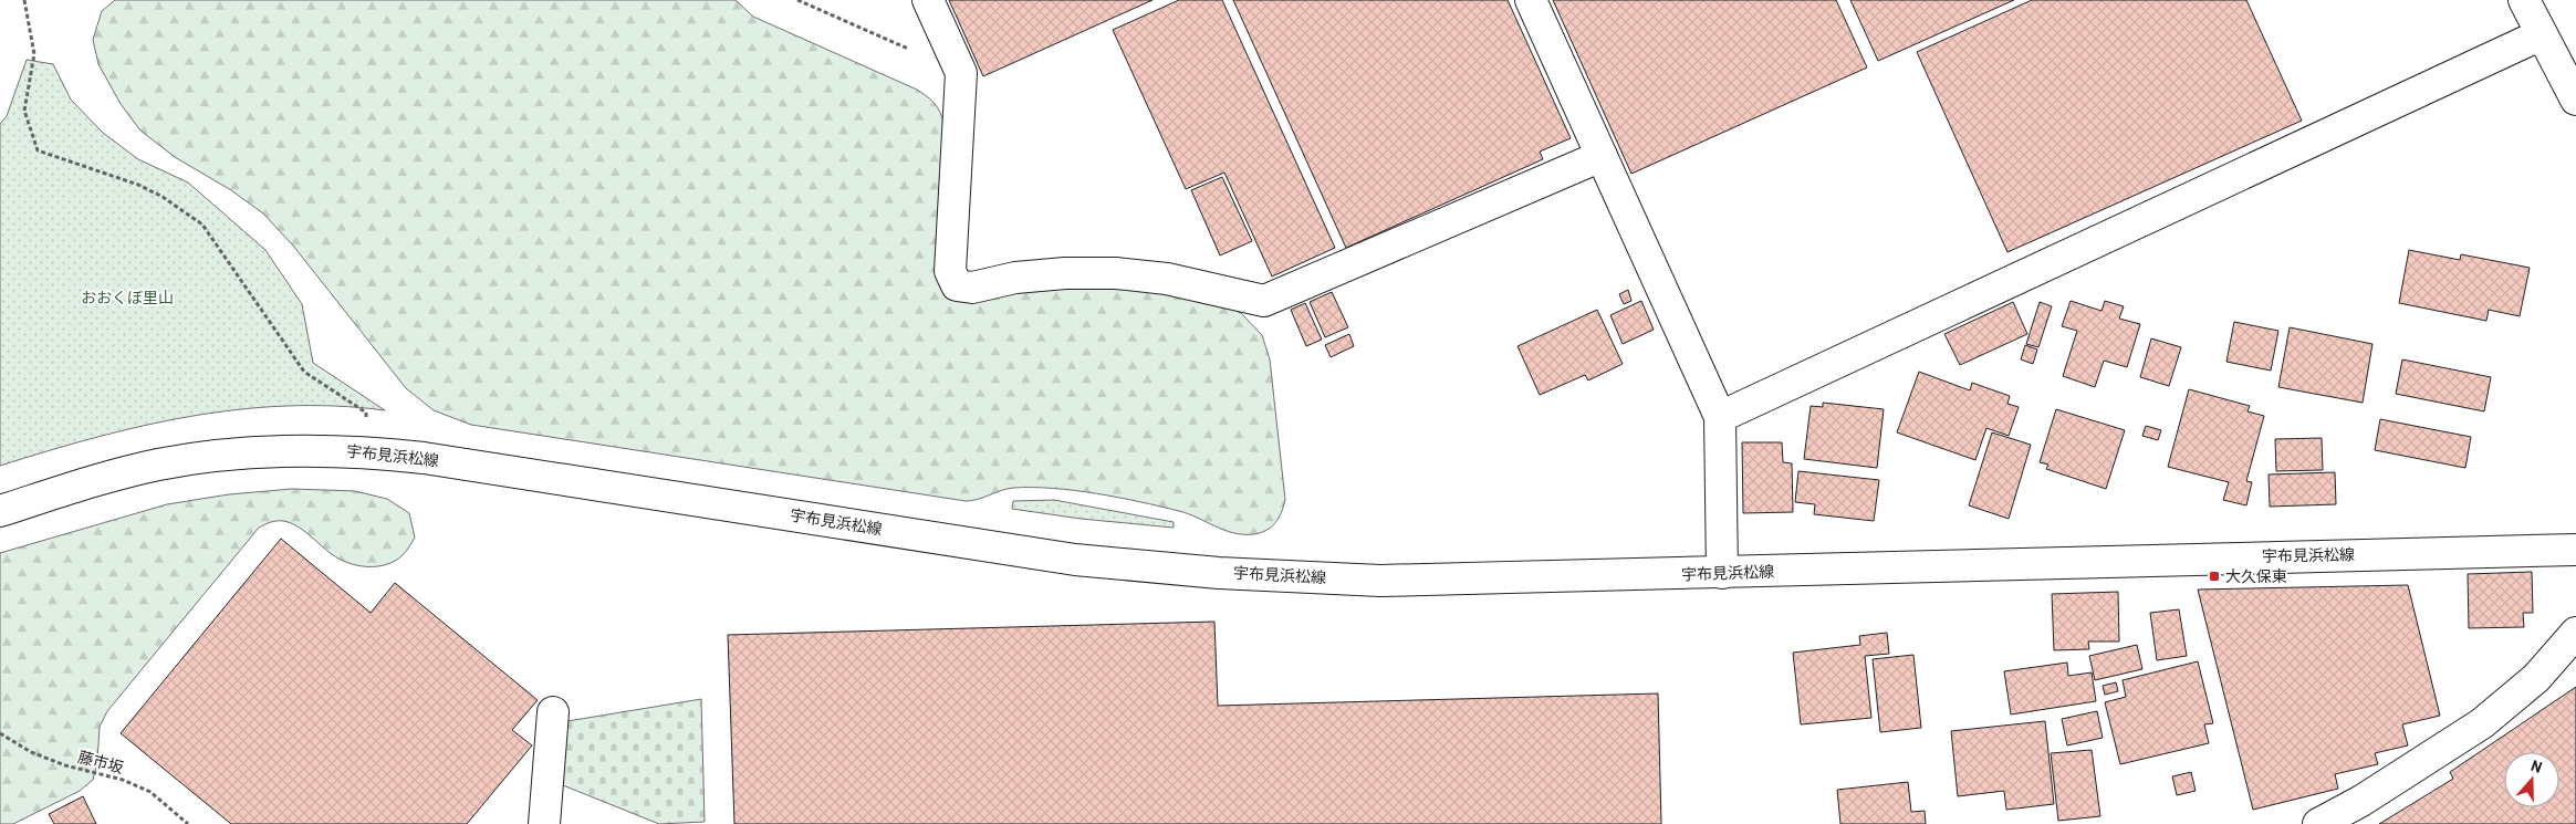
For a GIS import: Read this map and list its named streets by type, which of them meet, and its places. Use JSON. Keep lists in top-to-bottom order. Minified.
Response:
{"streets":{"street":["宇布見浜松線"],"path":["藤市坂"]},"parks":["おおくぼ里山"],"places":{"transit":["大久保東"]},"north":"top"}
